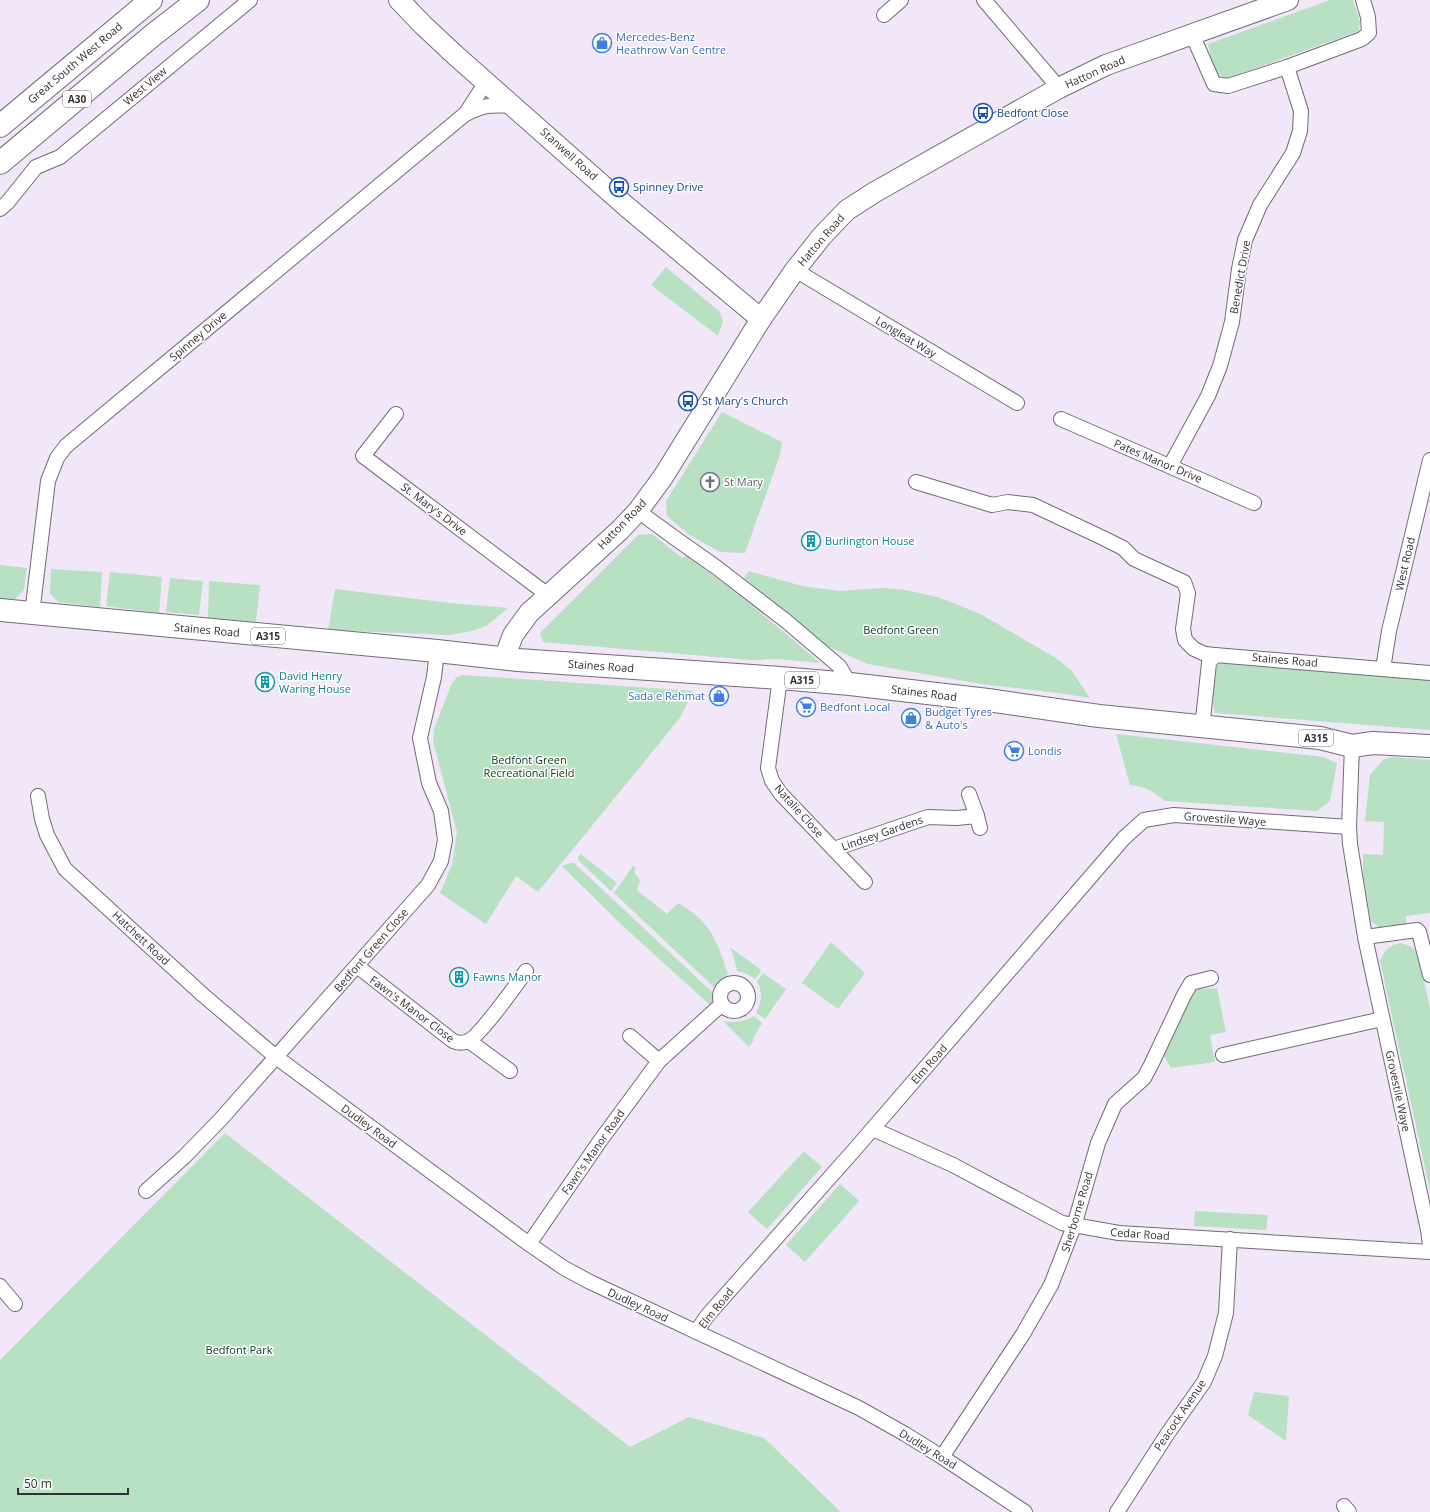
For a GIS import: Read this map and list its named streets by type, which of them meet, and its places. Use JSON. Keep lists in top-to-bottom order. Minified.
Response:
{"streets":{"main road":["Great South West Road","A30","Staines Road","A315"],"street":["Hatton Road","West View","Stanwell Road","Benedict Drive","Spinney Drive","Longleat Way","Pates Manor Drive","St. Mary's Drive","West Road","Natalie Close","Grovestile Waye","Lindsey Gardens","Hatchett Road","Bedfont Green Close","Fawn's Manor Close","Elm Road","Dudley Road","Fawn's Manor Road","Sherborne Road","Cedar Road","Peacock Avenue"]},"crossings":[["Hatton Road","Stanwell Road"],["Hatton Road","Longleat Way"],["Hatton Road","St. Mary's Drive"],["Hatton Road","Staines Road"],["Stanwell Road","Spinney Drive"],["Benedict Drive","Pates Manor Drive"],["Spinney Drive","Staines Road"],["West Road","Staines Road"],["Staines Road","Natalie Close"],["Staines Road","Grovestile Waye"],["Staines Road","Bedfont Green Close"],["Natalie Close","Lindsey Gardens"],["Grovestile Waye","Elm Road"],["Hatchett Road","Bedfont Green Close"],["Hatchett Road","Dudley Road"],["Bedfont Green Close","Fawn's Manor Close"],["Bedfont Green Close","Dudley Road"],["Elm Road","Dudley Road"],["Elm Road","Cedar Road"],["Dudley Road","Fawn's Manor Road"],["Dudley Road","Sherborne Road"],["Sherborne Road","Cedar Road"],["Cedar Road","Peacock Avenue"]],"parks":["Bedfont Green","Bedfont Green Recreational Field","Bedfont Park"],"places":{"shop":["Mercedes-Benz Heathrow Van Centre","Sada e Rehmat","Budget Tyres & Auto's"],"bus stop":["Bedfont Close","Spinney Drive","St Mary's Church"],"church":["St Mary"],"building":["Burlington House","David Henry Waring House","Fawns Manor"],"supermarket":["Bedfont Local","Londis"]},"scale_bar":"50 m"}
